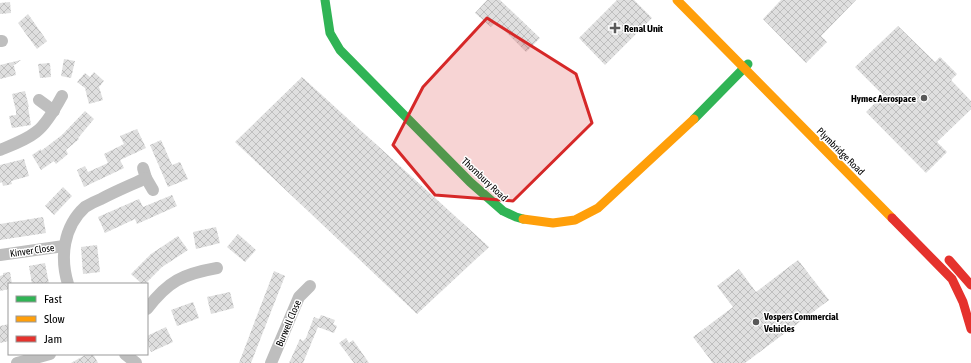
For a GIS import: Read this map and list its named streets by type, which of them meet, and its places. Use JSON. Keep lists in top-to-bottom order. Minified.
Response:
{"streets":{"main road":["Plymbridge Road","Thornbury Road"],"street":["Kinver Close","Burwell Close"]},"crossings":[["Plymbridge Road","Thornbury Road"]],"places":{"health":["Renal Unit"],"other":["Hymec Aerospace","Vospers Commercial Vehicles"]},"legend":["Fast","Slow","Jam"]}
